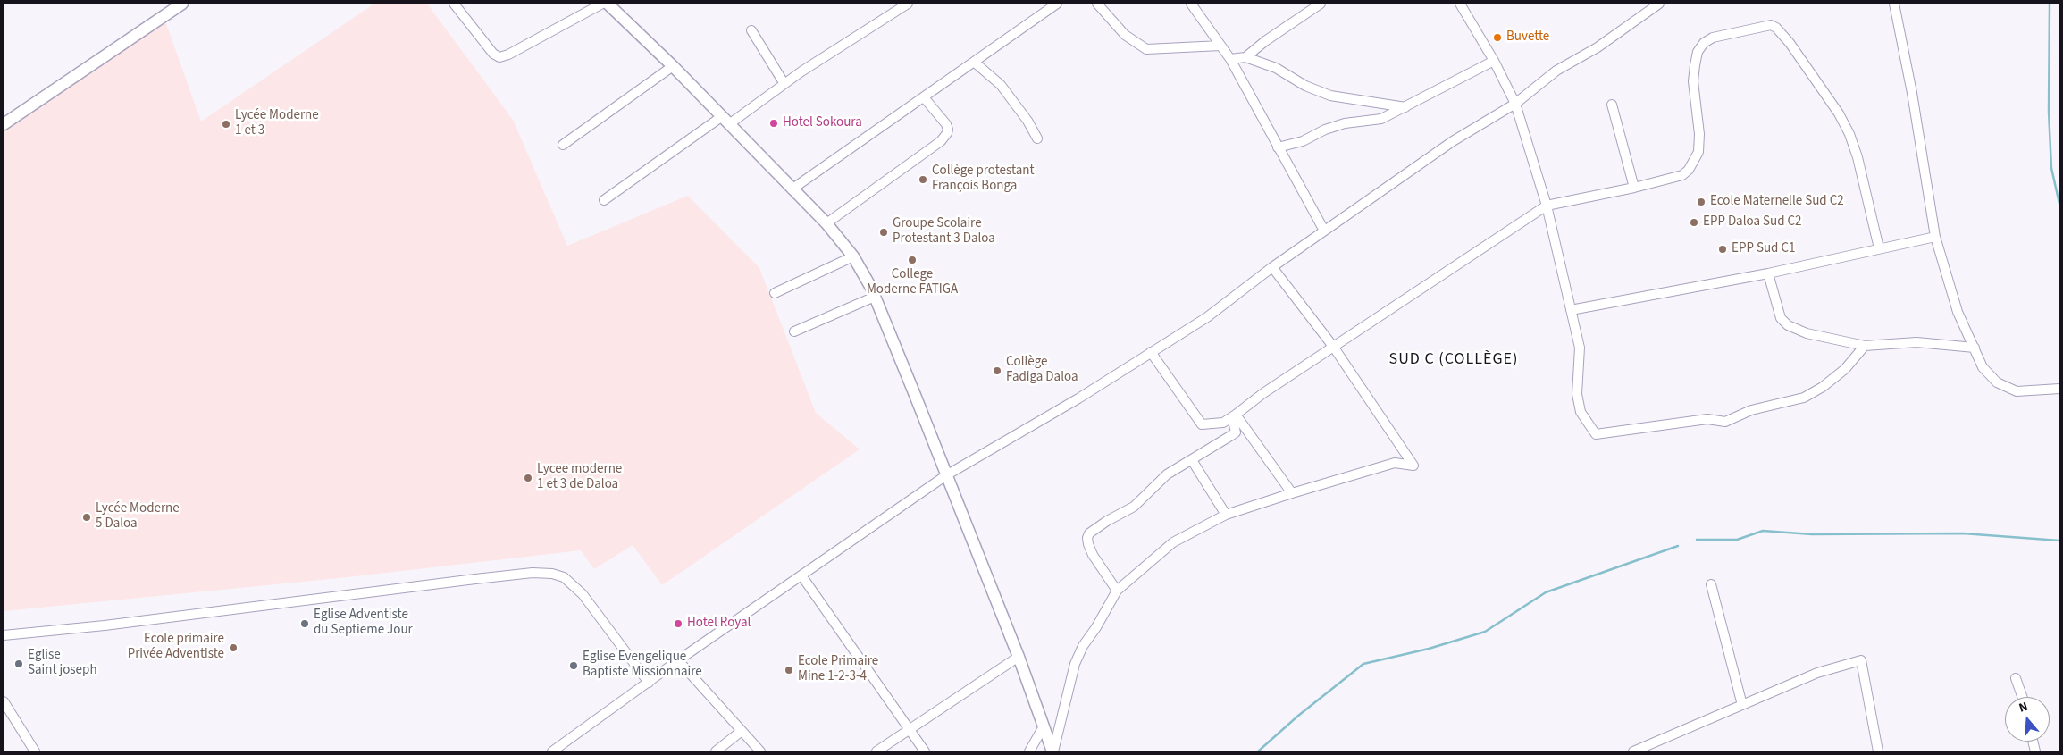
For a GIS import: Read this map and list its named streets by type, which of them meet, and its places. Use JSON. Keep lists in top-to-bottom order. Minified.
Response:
{"districts":["SUD C (COLLÈGE)"],"places":["Buvette","Hotel Sokoura","Lycée Moderne 1 et 3","Collège protestant François Bonga","Ecole Maternelle Sud C2","EPP Daloa Sud C2","Groupe Scolaire Protestant 3 Daloa","EPP Sud C1","College Moderne FATIGA","Collège Fadiga Daloa","Lycee moderne 1 et 3 de Daloa","Lycée Moderne 5 Daloa","Eglise Adventiste du Septieme Jour","Hotel Royal","Ecole primaire Privée Adventiste","Eglise Saint joseph","Eglise Evengelique Baptiste Missionnaire","Ecole Primaire Mine 1-2-3-4"],"north":"top"}
